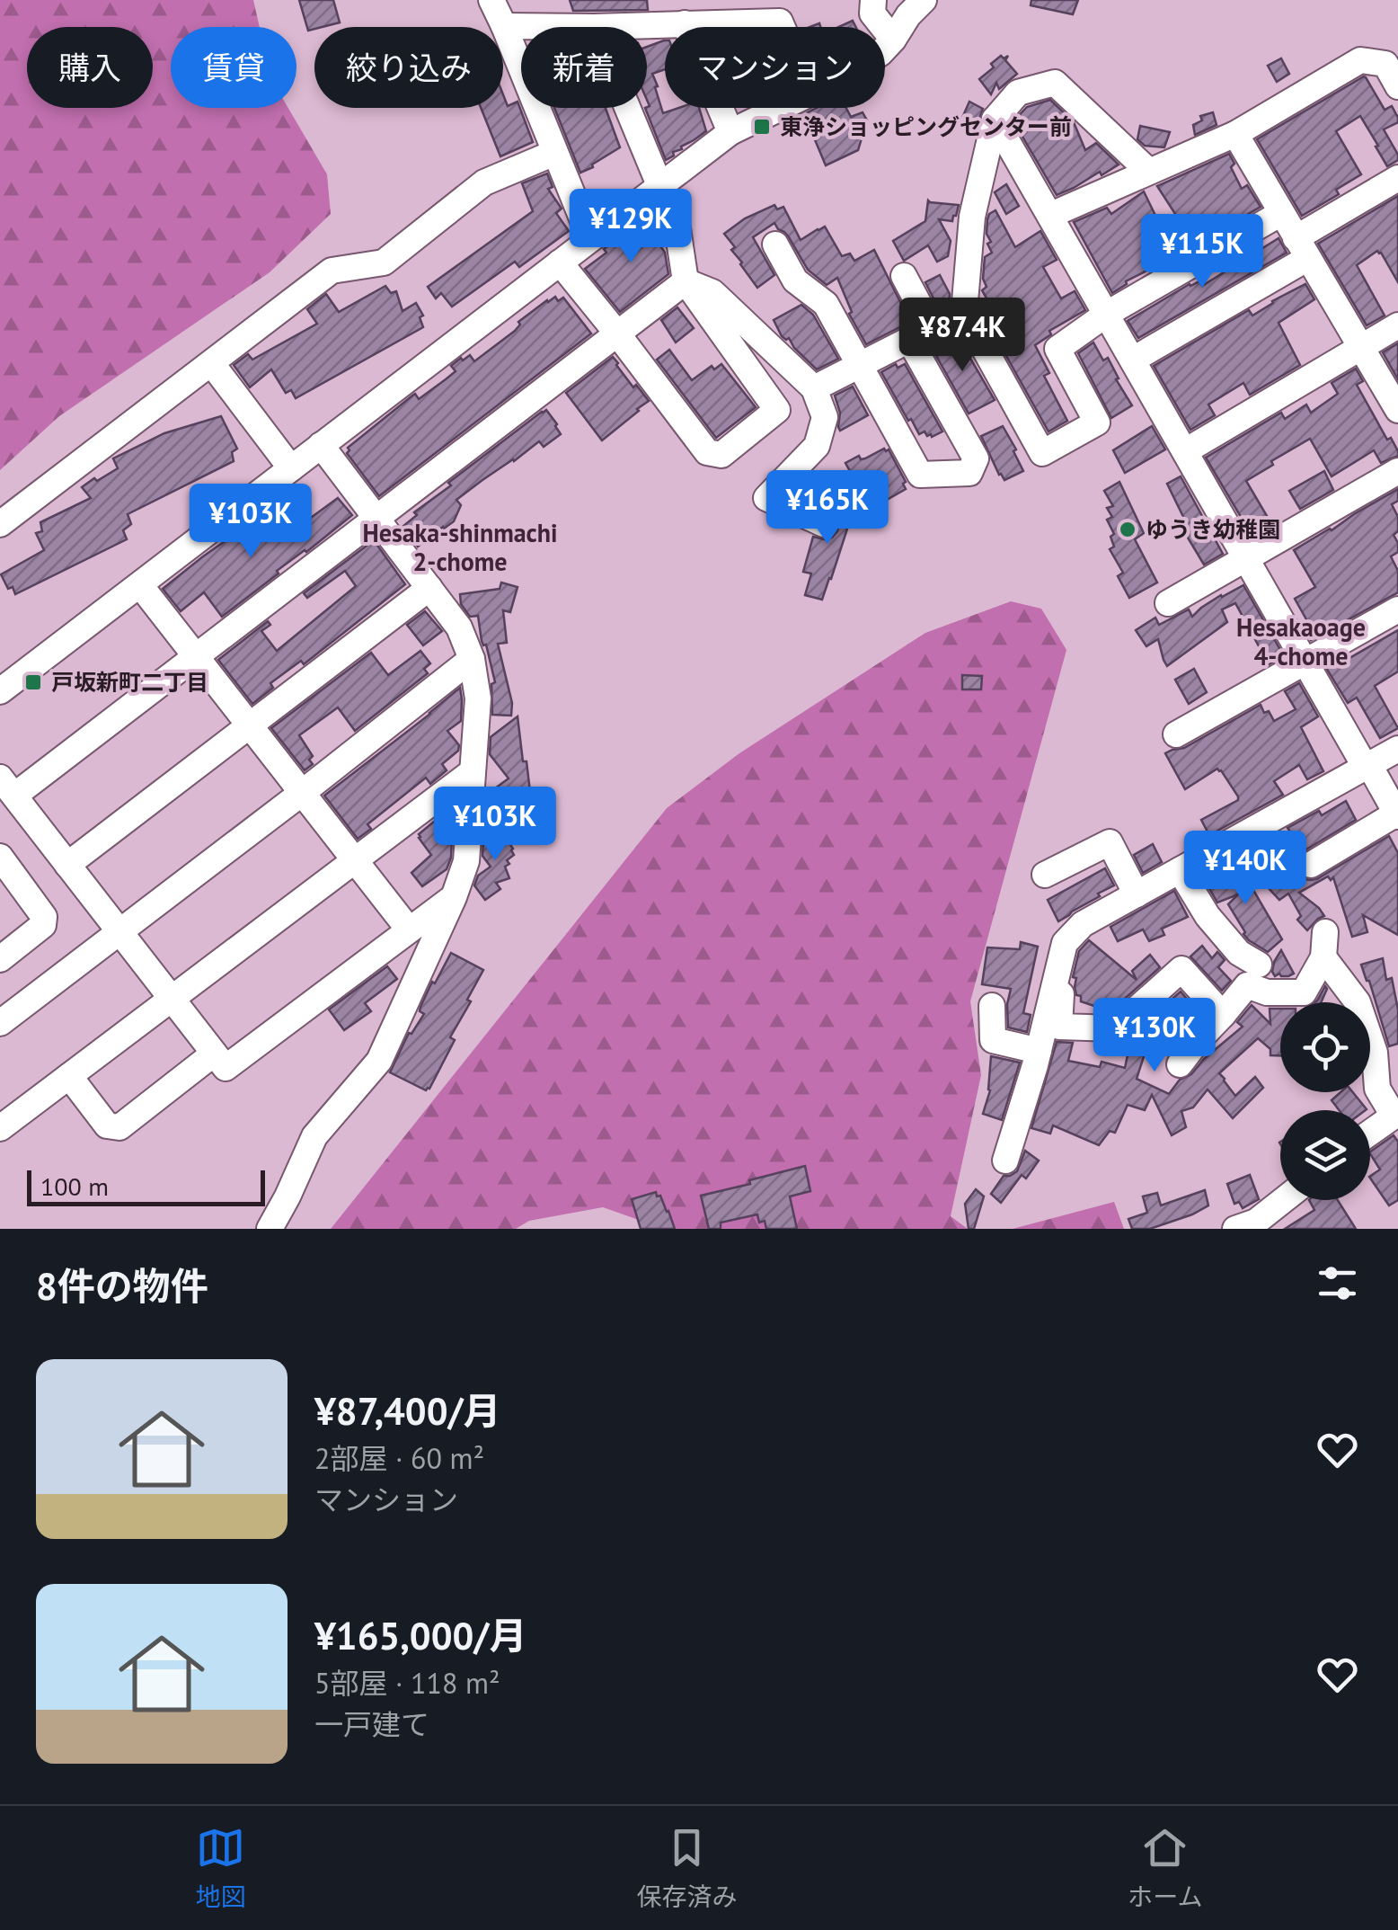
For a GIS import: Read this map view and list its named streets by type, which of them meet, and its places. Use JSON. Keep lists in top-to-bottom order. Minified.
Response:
{"districts":["Hesaka-shinmachi 2-chome","Hesakaoage 4-chome"],"places":{"transit":["東浄ショッピングセンター前","戸坂新町二丁目"],"other":["ゆうき幼稚園"]},"scale_bar":"100 m","page":{"chip":["購入","賃貸","絞り込み","新着","マンション"],"price":["¥129K","¥115K","¥87.4K","¥165K","¥103K","¥103K","¥140K","¥130K"],"scale":"100 m","heading":"8件の物件","list":[{"name":"¥87,400/月","note":"2部屋 · 60 m² · マンション"},{"name":"¥165,000/月","note":"5部屋 · 118 m² · 一戸建て"}],"tabs":["地図","保存済み","ホーム"]}}
